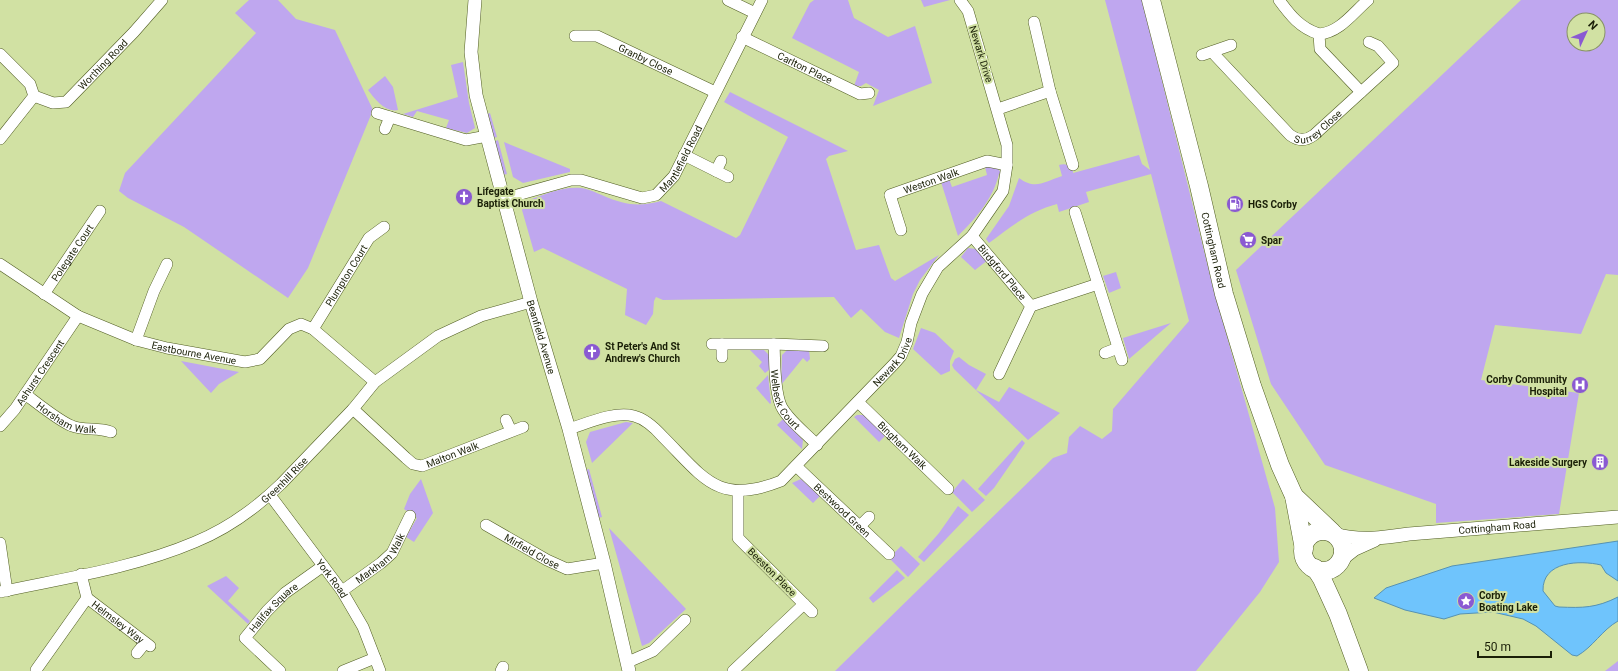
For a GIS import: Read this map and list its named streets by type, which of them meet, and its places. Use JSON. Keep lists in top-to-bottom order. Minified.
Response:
{"streets":{"highway":["Cottingham Road"],"street":["Newark Drive","Granby Close","Worthing Road","Carlton Place","Surrey Close","Mantlefield Road","Weston Walk","Polegate Court","Birdgford Place","Plumpton Court","Beanfield Avenue","Eastbourne Avenue","Ashurst Crescent","Welbeck Court","Horsham Walk","Bingham Walk","Malton Walk","Greenhill Rise","Bestwood Green","Mirfield Close","Markham Walk","Beeston Place","York Road","Halifax Square","Helmsley Way"]},"crossings":[["Newark Drive","Weston Walk"],["Newark Drive","Birdgford Place"],["Newark Drive","Beanfield Avenue"],["Newark Drive","Welbeck Court"],["Newark Drive","Bingham Walk"],["Newark Drive","Bestwood Green"],["Newark Drive","Beeston Place"],["Granby Close","Mantlefield Road"],["Carlton Place","Mantlefield Road"],["Mantlefield Road","Beanfield Avenue"],["Polegate Court","Eastbourne Avenue"],["Plumpton Court","Eastbourne Avenue"],["Beanfield Avenue","Greenhill Rise"],["Beanfield Avenue","Mirfield Close"],["Eastbourne Avenue","Ashurst Crescent"],["Ashurst Crescent","Horsham Walk"],["Malton Walk","Greenhill Rise"],["Greenhill Rise","York Road"],["Markham Walk","York Road"],["York Road","Halifax Square"]],"places":{"church":["Lifegate Baptist Church","St Peter's And St Andrew's Church"],"fuel station":["HGS Corby"],"supermarket":["Spar"],"hospital":["Corby Community Hospital"],"building":["Lakeside Surgery"],"place":["Corby Boating Lake"]},"scale_bar":"50 m","north":"top right"}
